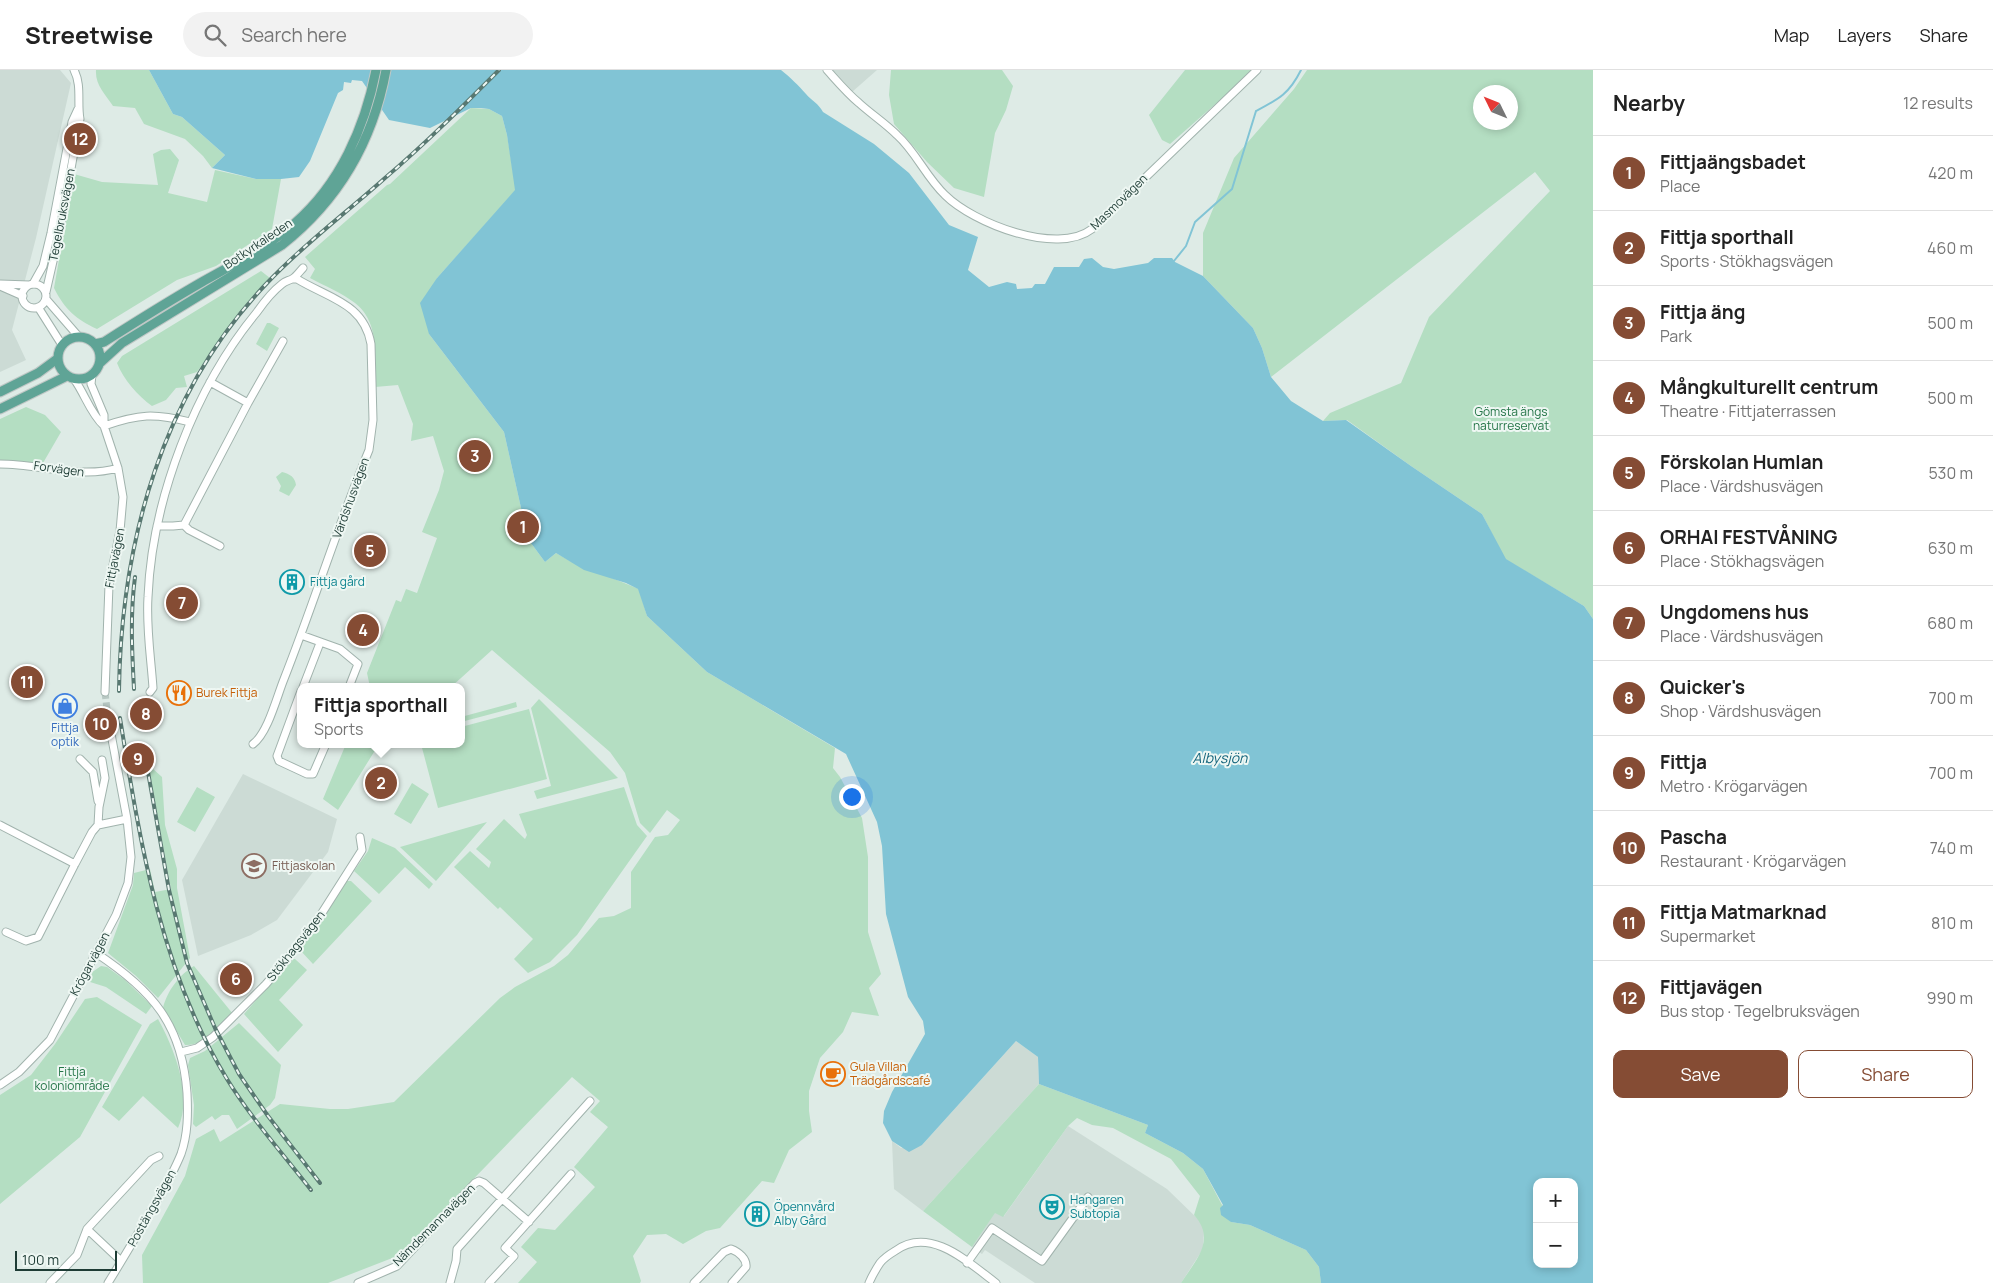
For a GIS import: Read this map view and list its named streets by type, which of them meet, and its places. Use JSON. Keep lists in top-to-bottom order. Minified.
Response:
{"streets":{"main road":["Botkyrkaleden"],"street":["Masmovägen","Tegelbruksvägen","Forvägen","Värdshusvägen","Fittjavägen","Stökhagsvägen","Krögarvägen","Postängsvägen","Nämdemannavägen"]},"crossings":[["Botkyrkaleden","Fittjavägen"],["Forvägen","Fittjavägen"],["Stökhagsvägen","Postängsvägen"],["Krögarvägen","Postängsvägen"]],"water":["Albysjön"],"parks":["Gömsta ängs naturreservat","Fittja koloniområde"],"places":{"building":["Fittja gård","Öpennvård Alby Gård"],"restaurant":["Burek Fittja"],"shop":["Fittja optik"],"school or university":["Fittjaskolan"],"cafe":["Gula Villan Trädgårdscafé"],"theatre":["Hangaren Subtopia"]},"scale_bar":"100 m","north":"top left","page":{"header":"Streetwise","search":"Search here","nav":["Map","Layers","Share"],"heading":["Nearby","12 results"],"pins":["12","3","1","5","7","4","11","8","10","9","2","6"],"list":[{"mark":"1","name":"Fittjaängsbadet","note":"Place","value":"420 m"},{"mark":"2","name":"Fittja sporthall","note":"Sports · Stökhagsvägen","value":"460 m"},{"mark":"3","name":"Fittja äng","note":"Park","value":"500 m"},{"mark":"4","name":"Mångkulturellt centrum","note":"Theatre · Fittjaterrassen","value":"500 m"},{"mark":"5","name":"Förskolan Humlan","note":"Place · Värdshusvägen","value":"530 m"},{"mark":"6","name":"ORHAI FESTVÅNING","note":"Place · Stökhagsvägen","value":"630 m"},{"mark":"7","name":"Ungdomens hus","note":"Place · Värdshusvägen","value":"680 m"},{"mark":"8","name":"Quicker's","note":"Shop · Värdshusvägen","value":"700 m"},{"mark":"9","name":"Fittja","note":"Metro · Krögarvägen","value":"700 m"},{"mark":"10","name":"Pascha","note":"Restaurant · Krögarvägen","value":"740 m"},{"mark":"11","name":"Fittja Matmarknad","note":"Supermarket","value":"810 m"},{"mark":"12","name":"Fittjavägen","note":"Bus stop · Tegelbruksvägen","value":"990 m"}],"popup":["Fittja sporthall","Sports"],"buttons":["Save","Share"],"map_buttons":["+","−"],"scale":"100 m"}}
